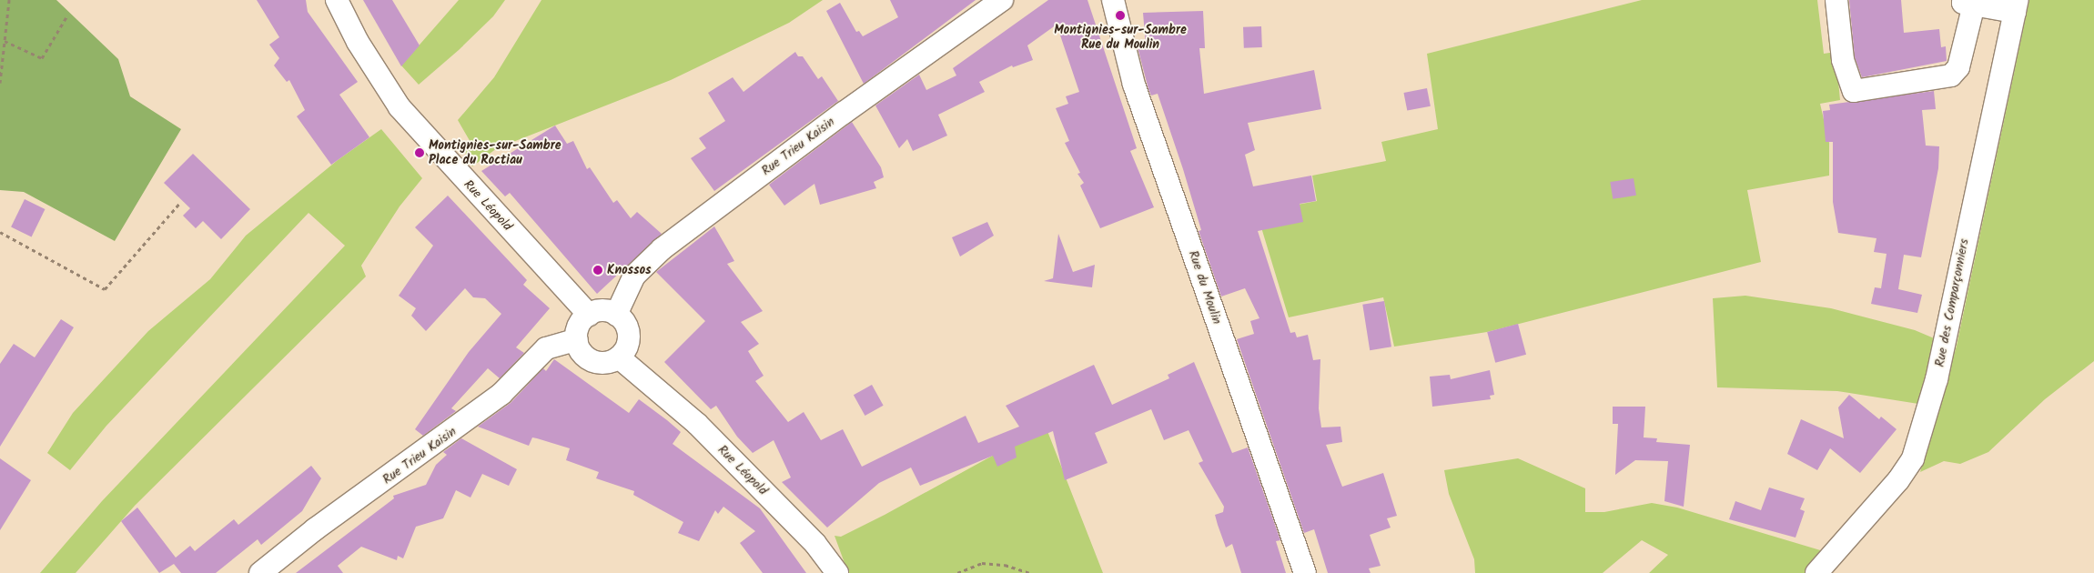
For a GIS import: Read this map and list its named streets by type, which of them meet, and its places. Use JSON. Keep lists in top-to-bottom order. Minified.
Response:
{"streets":{"street":["Rue Trieu Kaisin","Rue Léopold","Rue du Moulin","Rue des Comparçonniers"]},"crossings":[["Rue Trieu Kaisin","Rue Léopold"]],"places":["Montignies-sur-Sambre Rue du Moulin","Montignies-sur-Sambre Place du Roctiau","Knossos"]}
